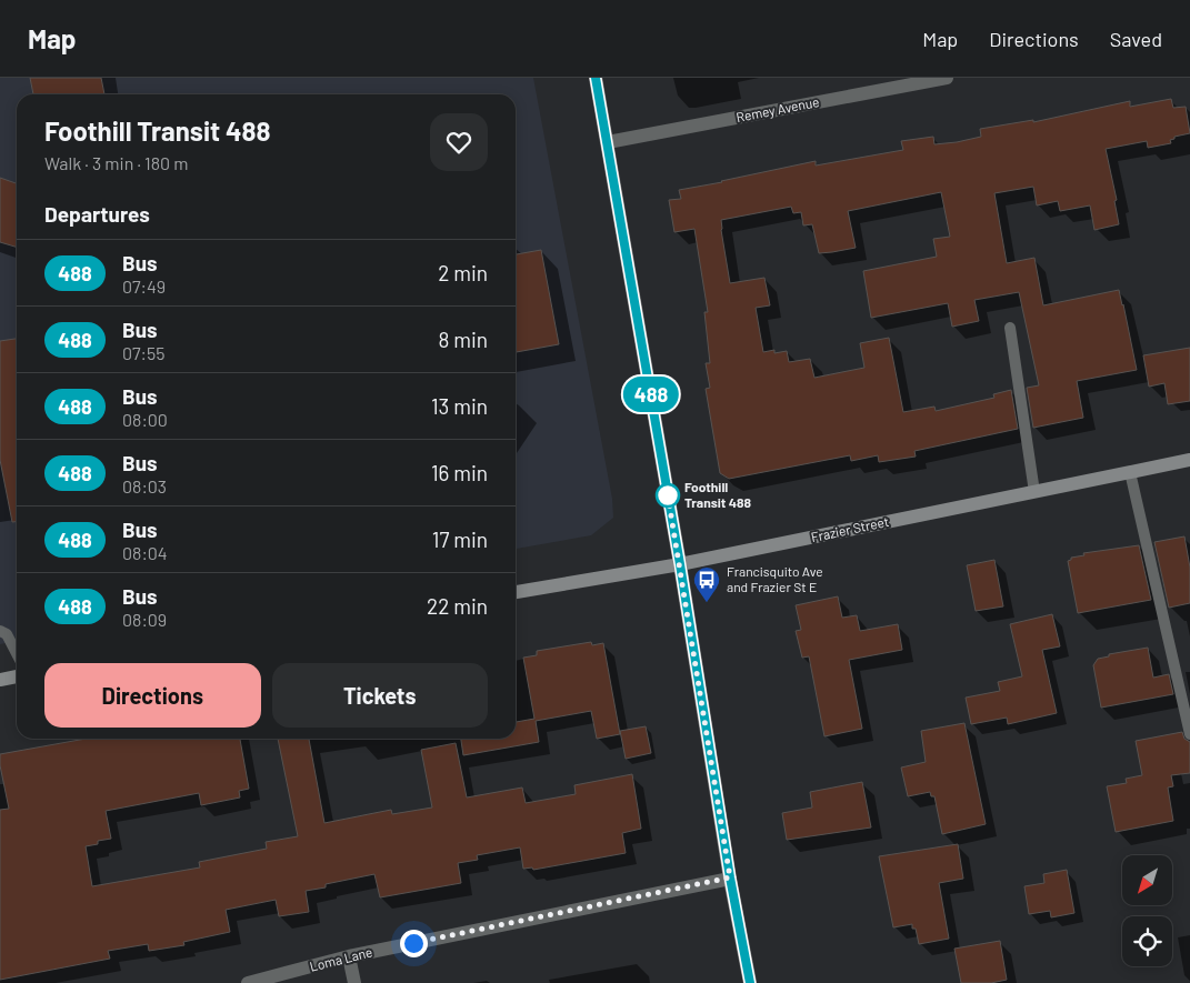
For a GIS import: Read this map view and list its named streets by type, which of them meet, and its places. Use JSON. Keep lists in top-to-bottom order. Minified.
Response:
{"streets":{"street":["Remey Avenue","Frazier Street","Loma Lane"]},"places":{"other":["Foothill Transit 488"],"bus stop":["Francisquito Ave and Frazier St E"]},"lines":["bus line 488"],"north":"bottom left","page":{"header":"Map","nav":["Map","Directions","Saved"],"on_map":"488","heading":[["Foothill Transit 488","Walk · 3 min · 180 m"],"Departures"],"list":[{"mark":"488","name":"Bus","note":"07:49","value":"2 min"},{"mark":"488","name":"Bus","note":"07:55","value":"8 min"},{"mark":"488","name":"Bus","note":"08:00","value":"13 min"},{"mark":"488","name":"Bus","note":"08:03","value":"16 min"},{"mark":"488","name":"Bus","note":"08:04","value":"17 min"},{"mark":"488","name":"Bus","note":"08:09","value":"22 min"}],"buttons":["Directions","Tickets"]}}
